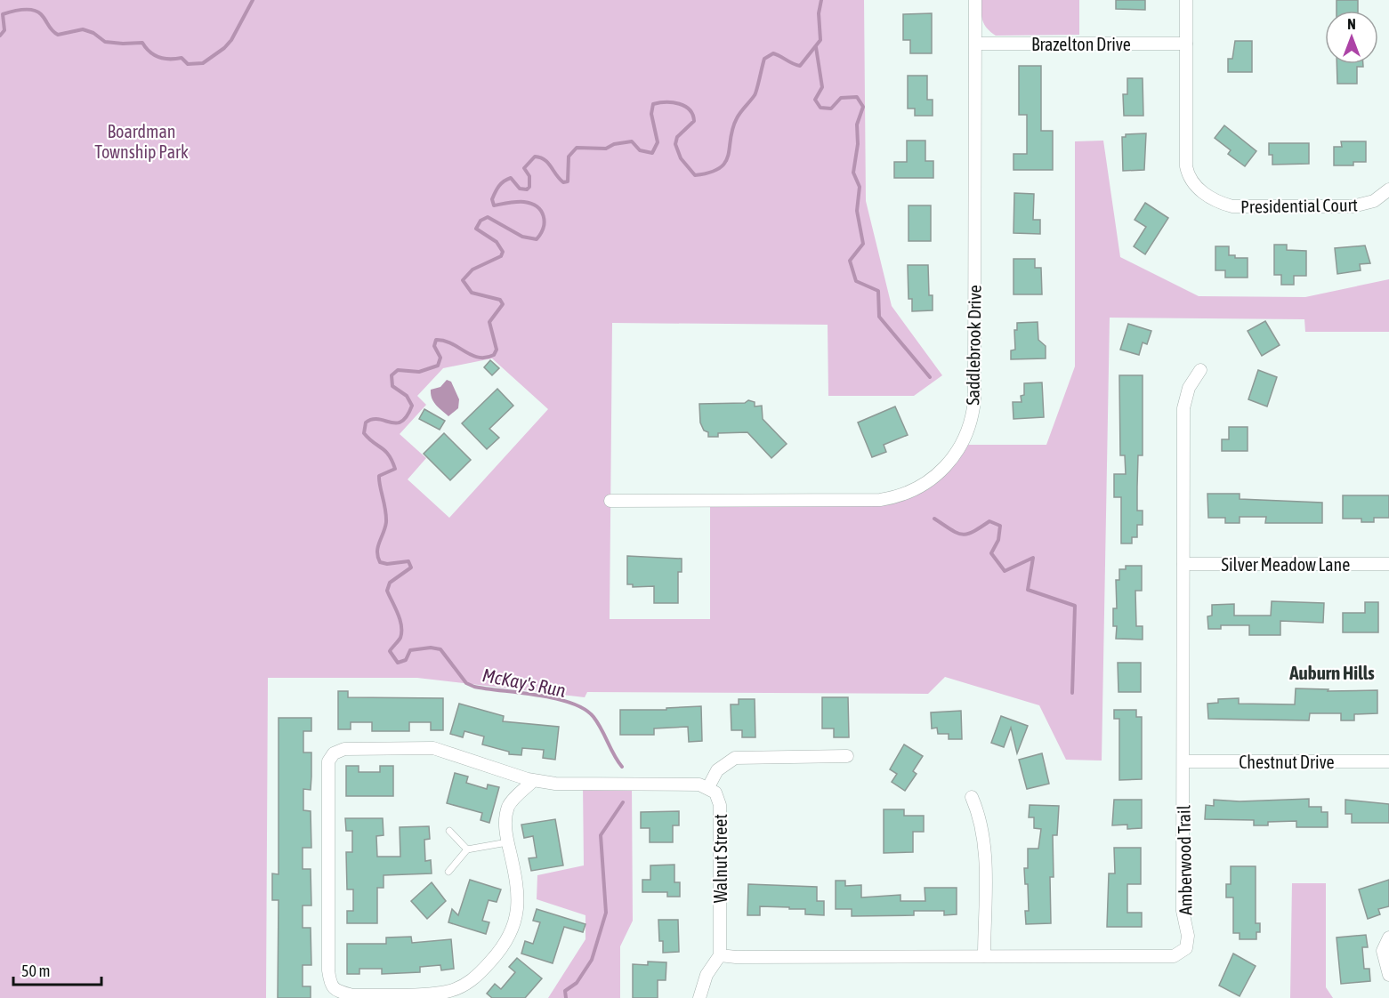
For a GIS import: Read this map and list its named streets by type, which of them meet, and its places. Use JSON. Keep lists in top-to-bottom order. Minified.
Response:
{"streets":{"street":["Brazelton Drive","Presidential Court","Saddlebrook Drive","Silver Meadow Lane","Chestnut Drive","Walnut Street","Amberwood Trail"]},"crossings":[["Brazelton Drive","Presidential Court"],["Brazelton Drive","Saddlebrook Drive"],["Silver Meadow Lane","Amberwood Trail"],["Chestnut Drive","Amberwood Trail"],["Walnut Street","Amberwood Trail"]],"districts":["Auburn Hills"],"water":["McKay's Run"],"parks":["Boardman Township Park"],"scale_bar":"50 m","north":"top"}
